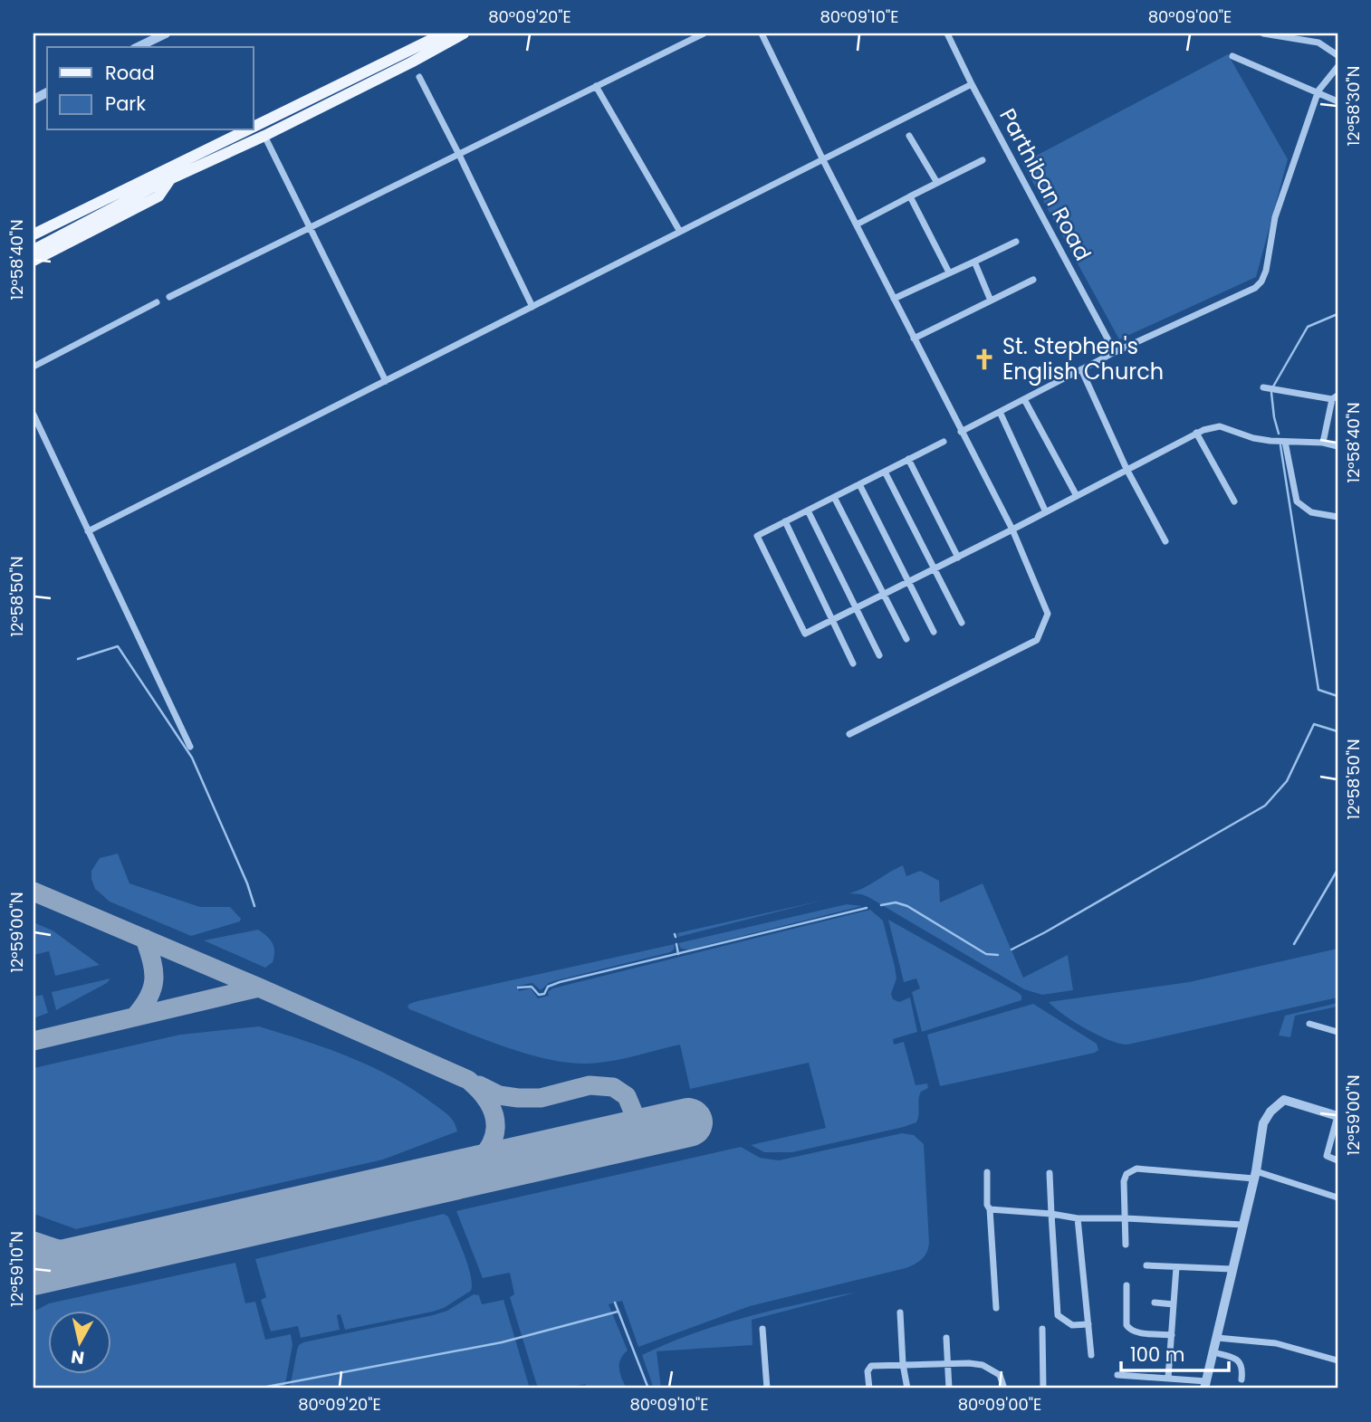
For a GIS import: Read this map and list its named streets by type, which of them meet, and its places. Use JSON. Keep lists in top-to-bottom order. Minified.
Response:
{"streets":{"street":["Parthiban Road"]},"places":{"church":["St. Stephen's English Church"]},"legend":["Road","Park"],"scale_bar":"100 m","north":"bottom","coordinates":["80°09'20\"E","80°09'10\"E","80°09'00\"E","12°58'30\"N","12°58'40\"N","12°58'50\"N","12°59'00\"N","12°59'10\"N"]}
